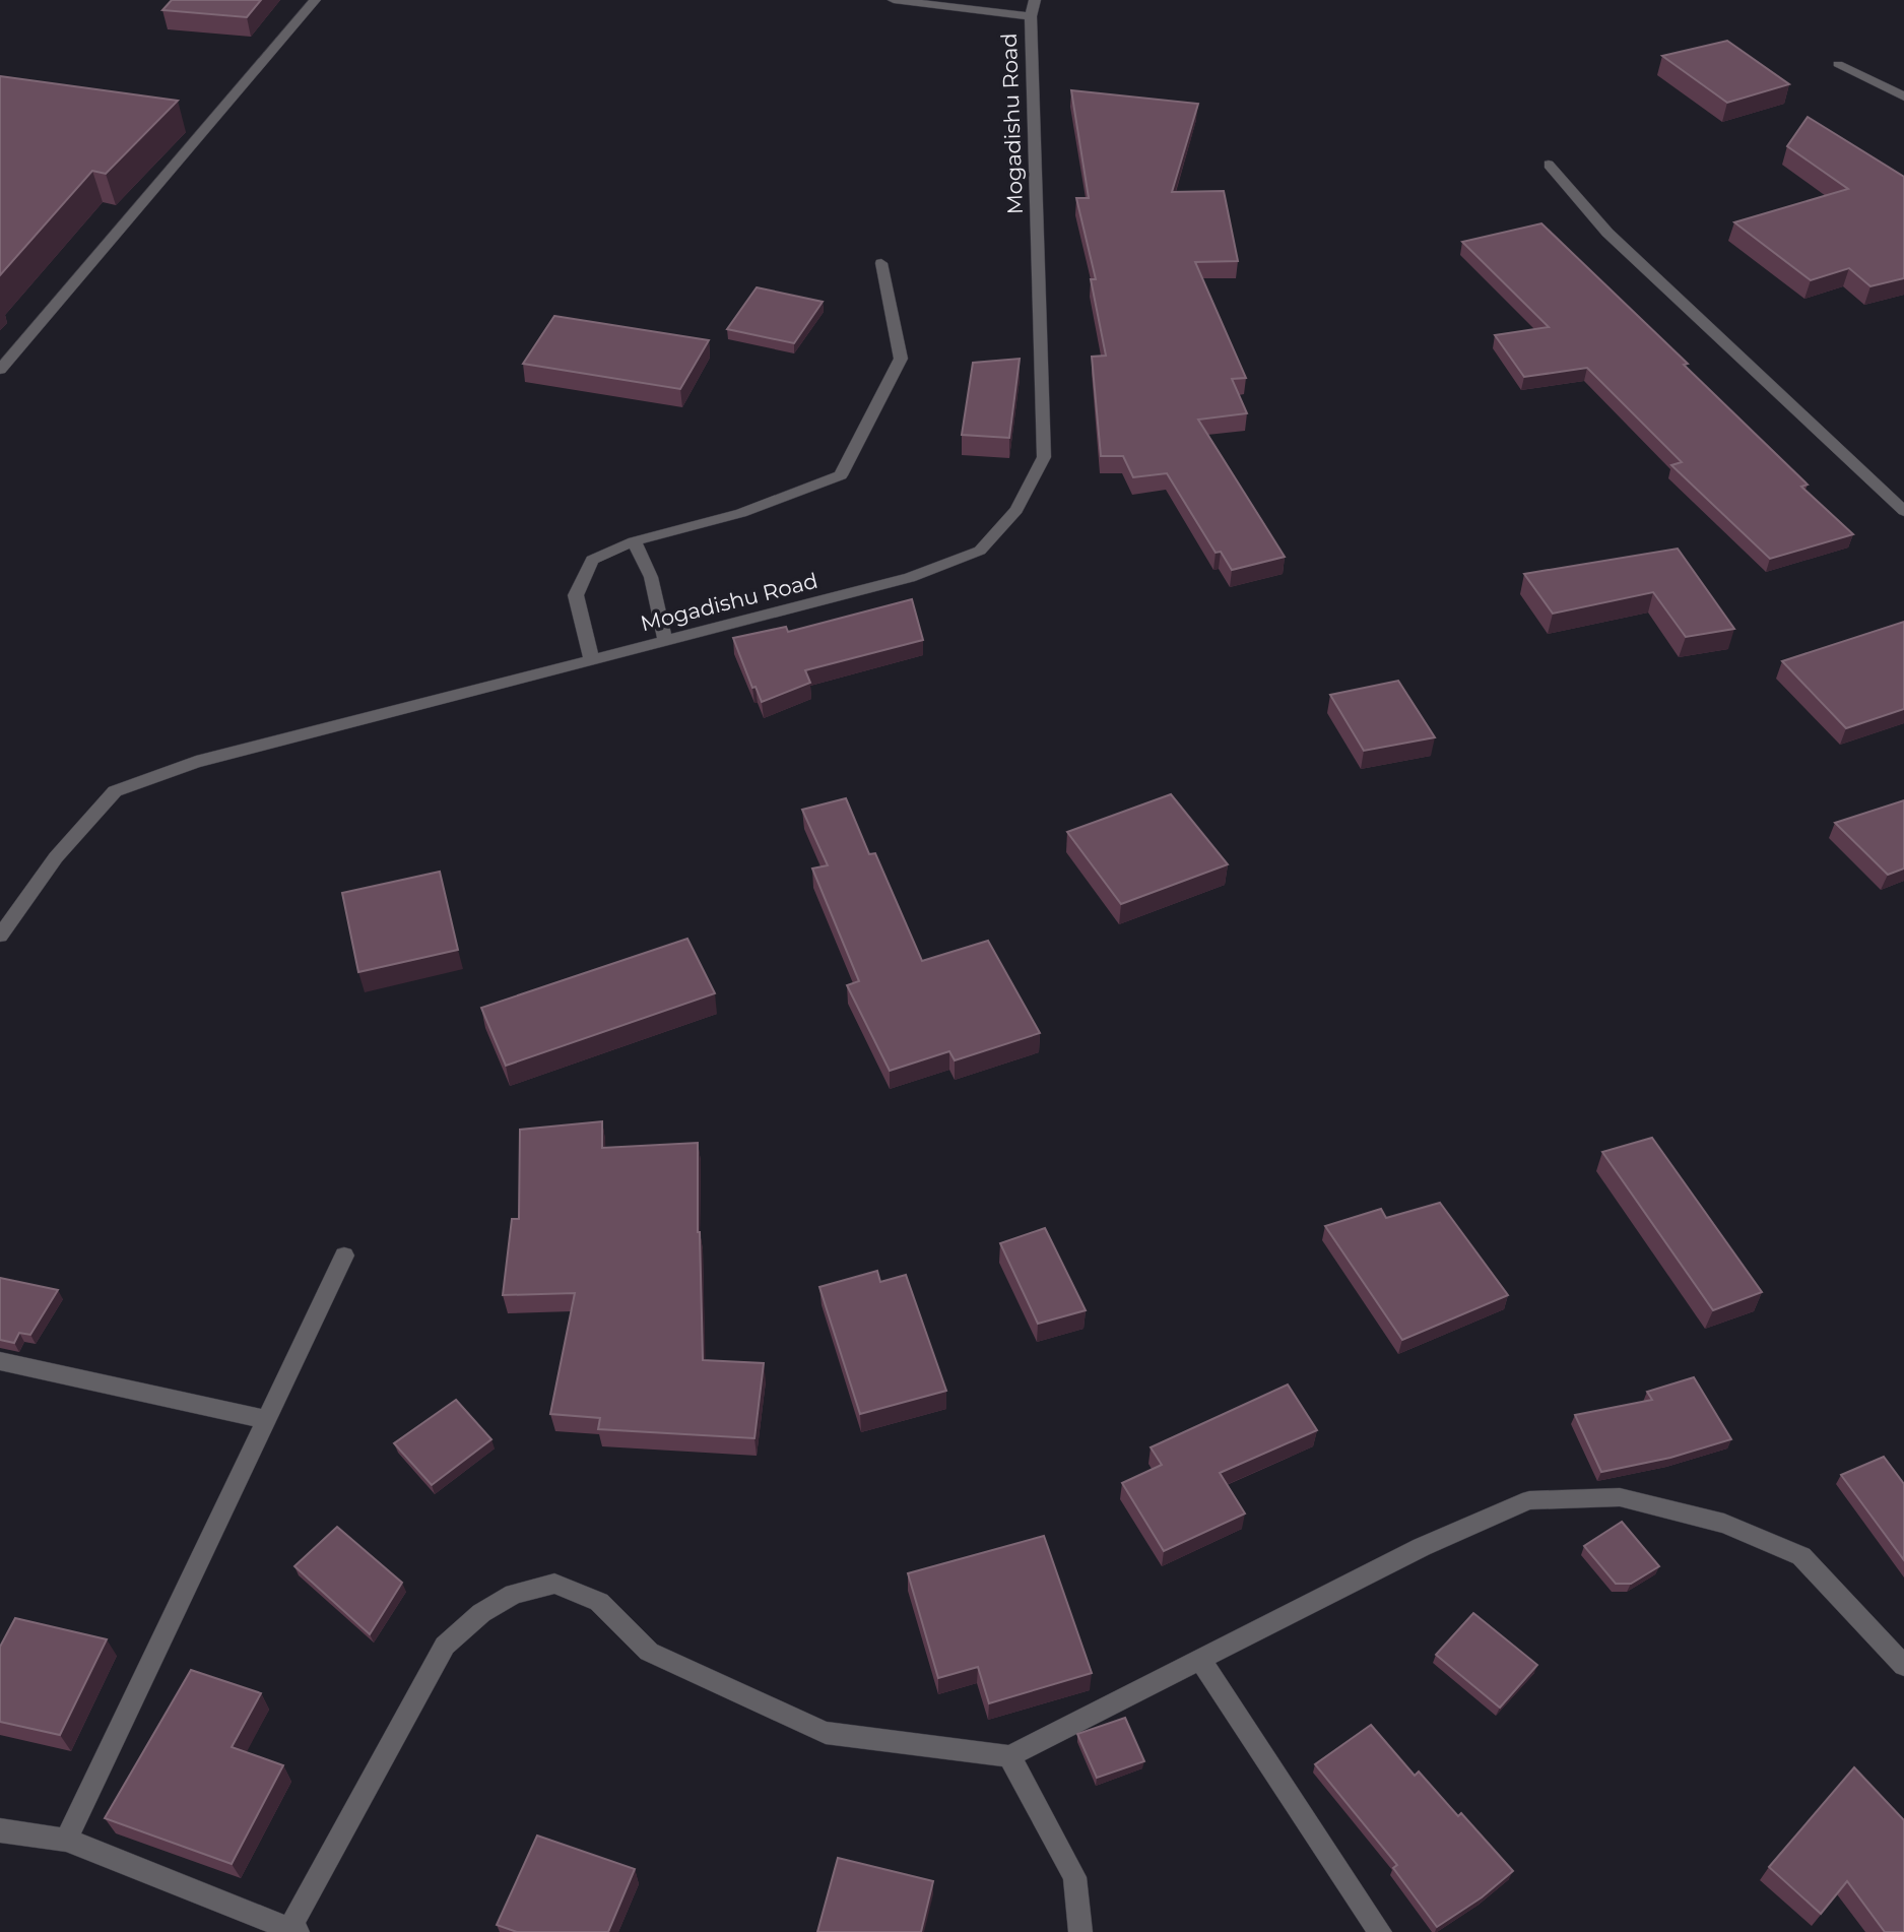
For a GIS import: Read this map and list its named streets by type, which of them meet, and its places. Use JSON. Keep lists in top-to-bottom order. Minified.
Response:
{"streets":{"street":["Mogadishu Road"]}}
